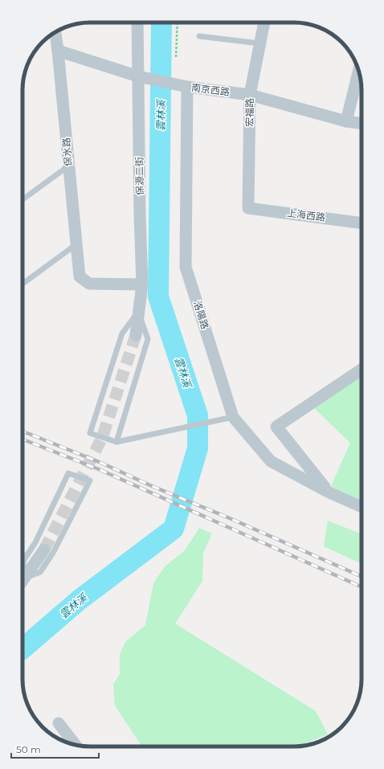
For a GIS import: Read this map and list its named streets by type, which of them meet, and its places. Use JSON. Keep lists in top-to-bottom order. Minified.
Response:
{"streets":{"street":["南京西路","宏福路","保水路","保源二街","上海西路","洛陽路"]},"crossings":[["南京西路","宏福路"],["南京西路","保水路"],["南京西路","保源二街"],["南京西路","洛陽路"],["宏福路","上海西路"],["保水路","保源二街"]],"water":["雲林溪"],"scale_bar":"50 m"}
